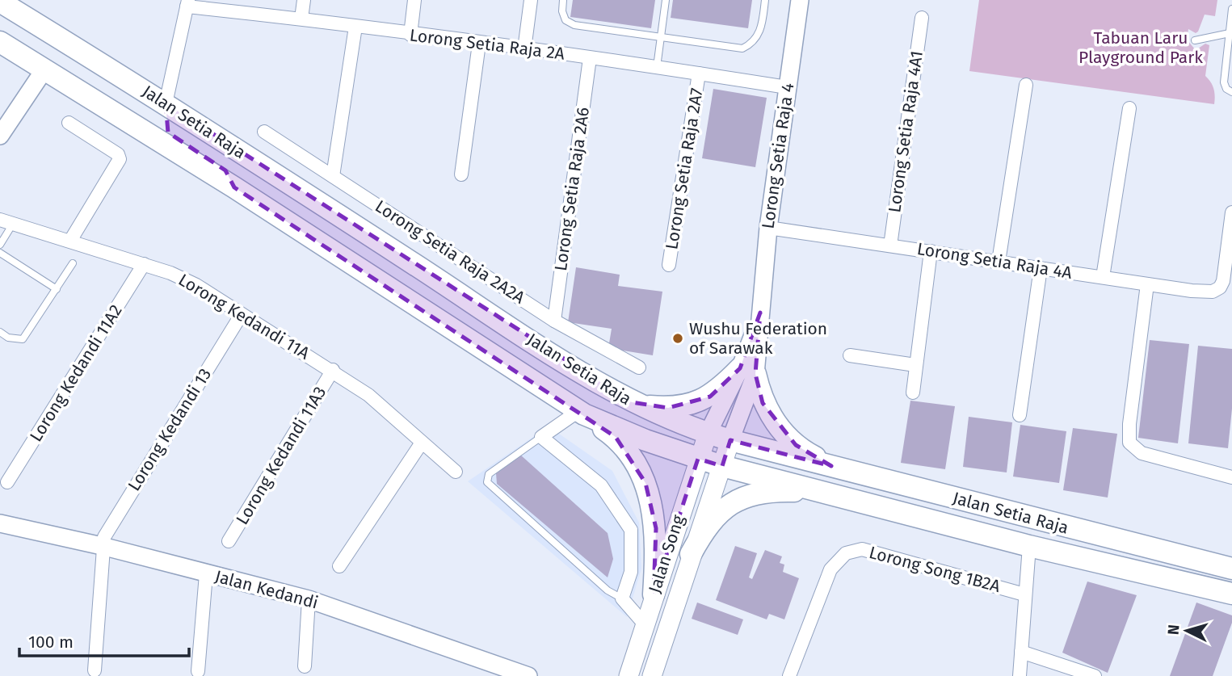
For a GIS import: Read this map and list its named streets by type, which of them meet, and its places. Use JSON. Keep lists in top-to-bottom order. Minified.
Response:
{"streets":{"main road":["Jalan Setia Raja","Jalan Song"],"street":["Lorong Setia Raja 2A","Lorong Setia Raja 4A1","Lorong Setia Raja 4","Lorong Setia Raja 2A7","Lorong Setia Raja 2A6","Lorong Setia Raja 2A2A","Lorong Setia Raja 4A","Lorong Kedandi 11A","Lorong Kedandi 11A2","Lorong Kedandi 13","Lorong Kedandi 11A3","Lorong Song 1B2A","Jalan Kedandi"]},"crossings":[["Lorong Setia Raja 2A","Lorong Setia Raja 4"],["Lorong Setia Raja 2A","Lorong Setia Raja 2A7"],["Lorong Setia Raja 2A","Lorong Setia Raja 2A6"],["Jalan Setia Raja","Lorong Setia Raja 4"],["Jalan Setia Raja","Jalan Song"],["Lorong Setia Raja 4A1","Lorong Setia Raja 4A"],["Lorong Setia Raja 4","Lorong Setia Raja 4A"],["Lorong Setia Raja 4","Jalan Song"],["Lorong Setia Raja 2A6","Lorong Setia Raja 2A2A"],["Lorong Kedandi 11A","Lorong Kedandi 11A2"],["Lorong Kedandi 11A","Lorong Kedandi 13"],["Lorong Kedandi 11A","Lorong Kedandi 11A3"],["Lorong Kedandi 13","Jalan Kedandi"]],"parks":["Tabuan Laru Playground Park"],"places":["Wushu Federation of Sarawak"],"scale_bar":"100 m","north":"left"}
